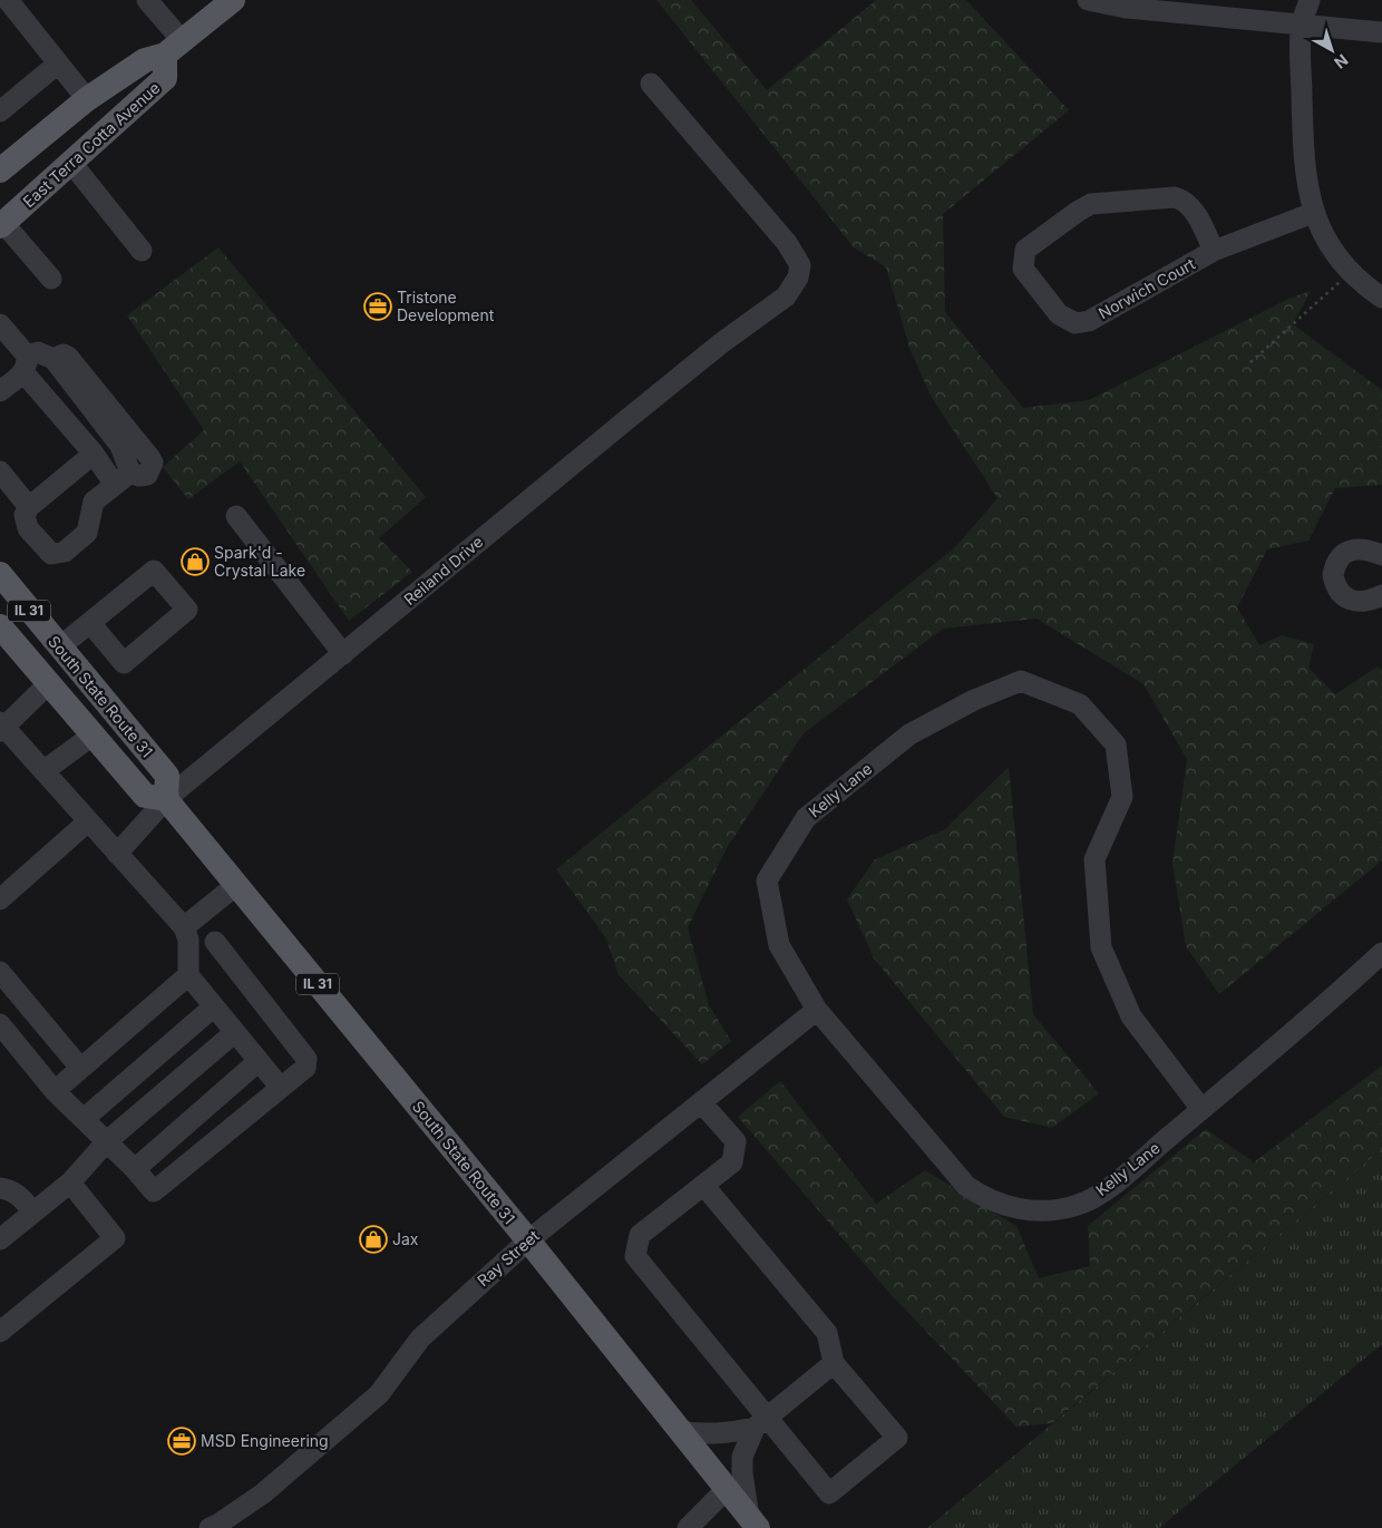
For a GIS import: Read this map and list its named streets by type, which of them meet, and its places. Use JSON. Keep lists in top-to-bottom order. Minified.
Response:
{"streets":{"main road":["East Terra Cotta Avenue","IL 31","South State Route 31"],"street":["Norwich Court","Reiland Drive","Kelly Lane","Ray Street"]},"crossings":[["Reiland Drive","South State Route 31"],["South State Route 31","Ray Street"],["Kelly Lane","Ray Street"]],"places":{"office":["Tristone Development","MSD Engineering"],"shop":["Spark'd - Crystal Lake","Jax"]},"north":"bottom right"}
